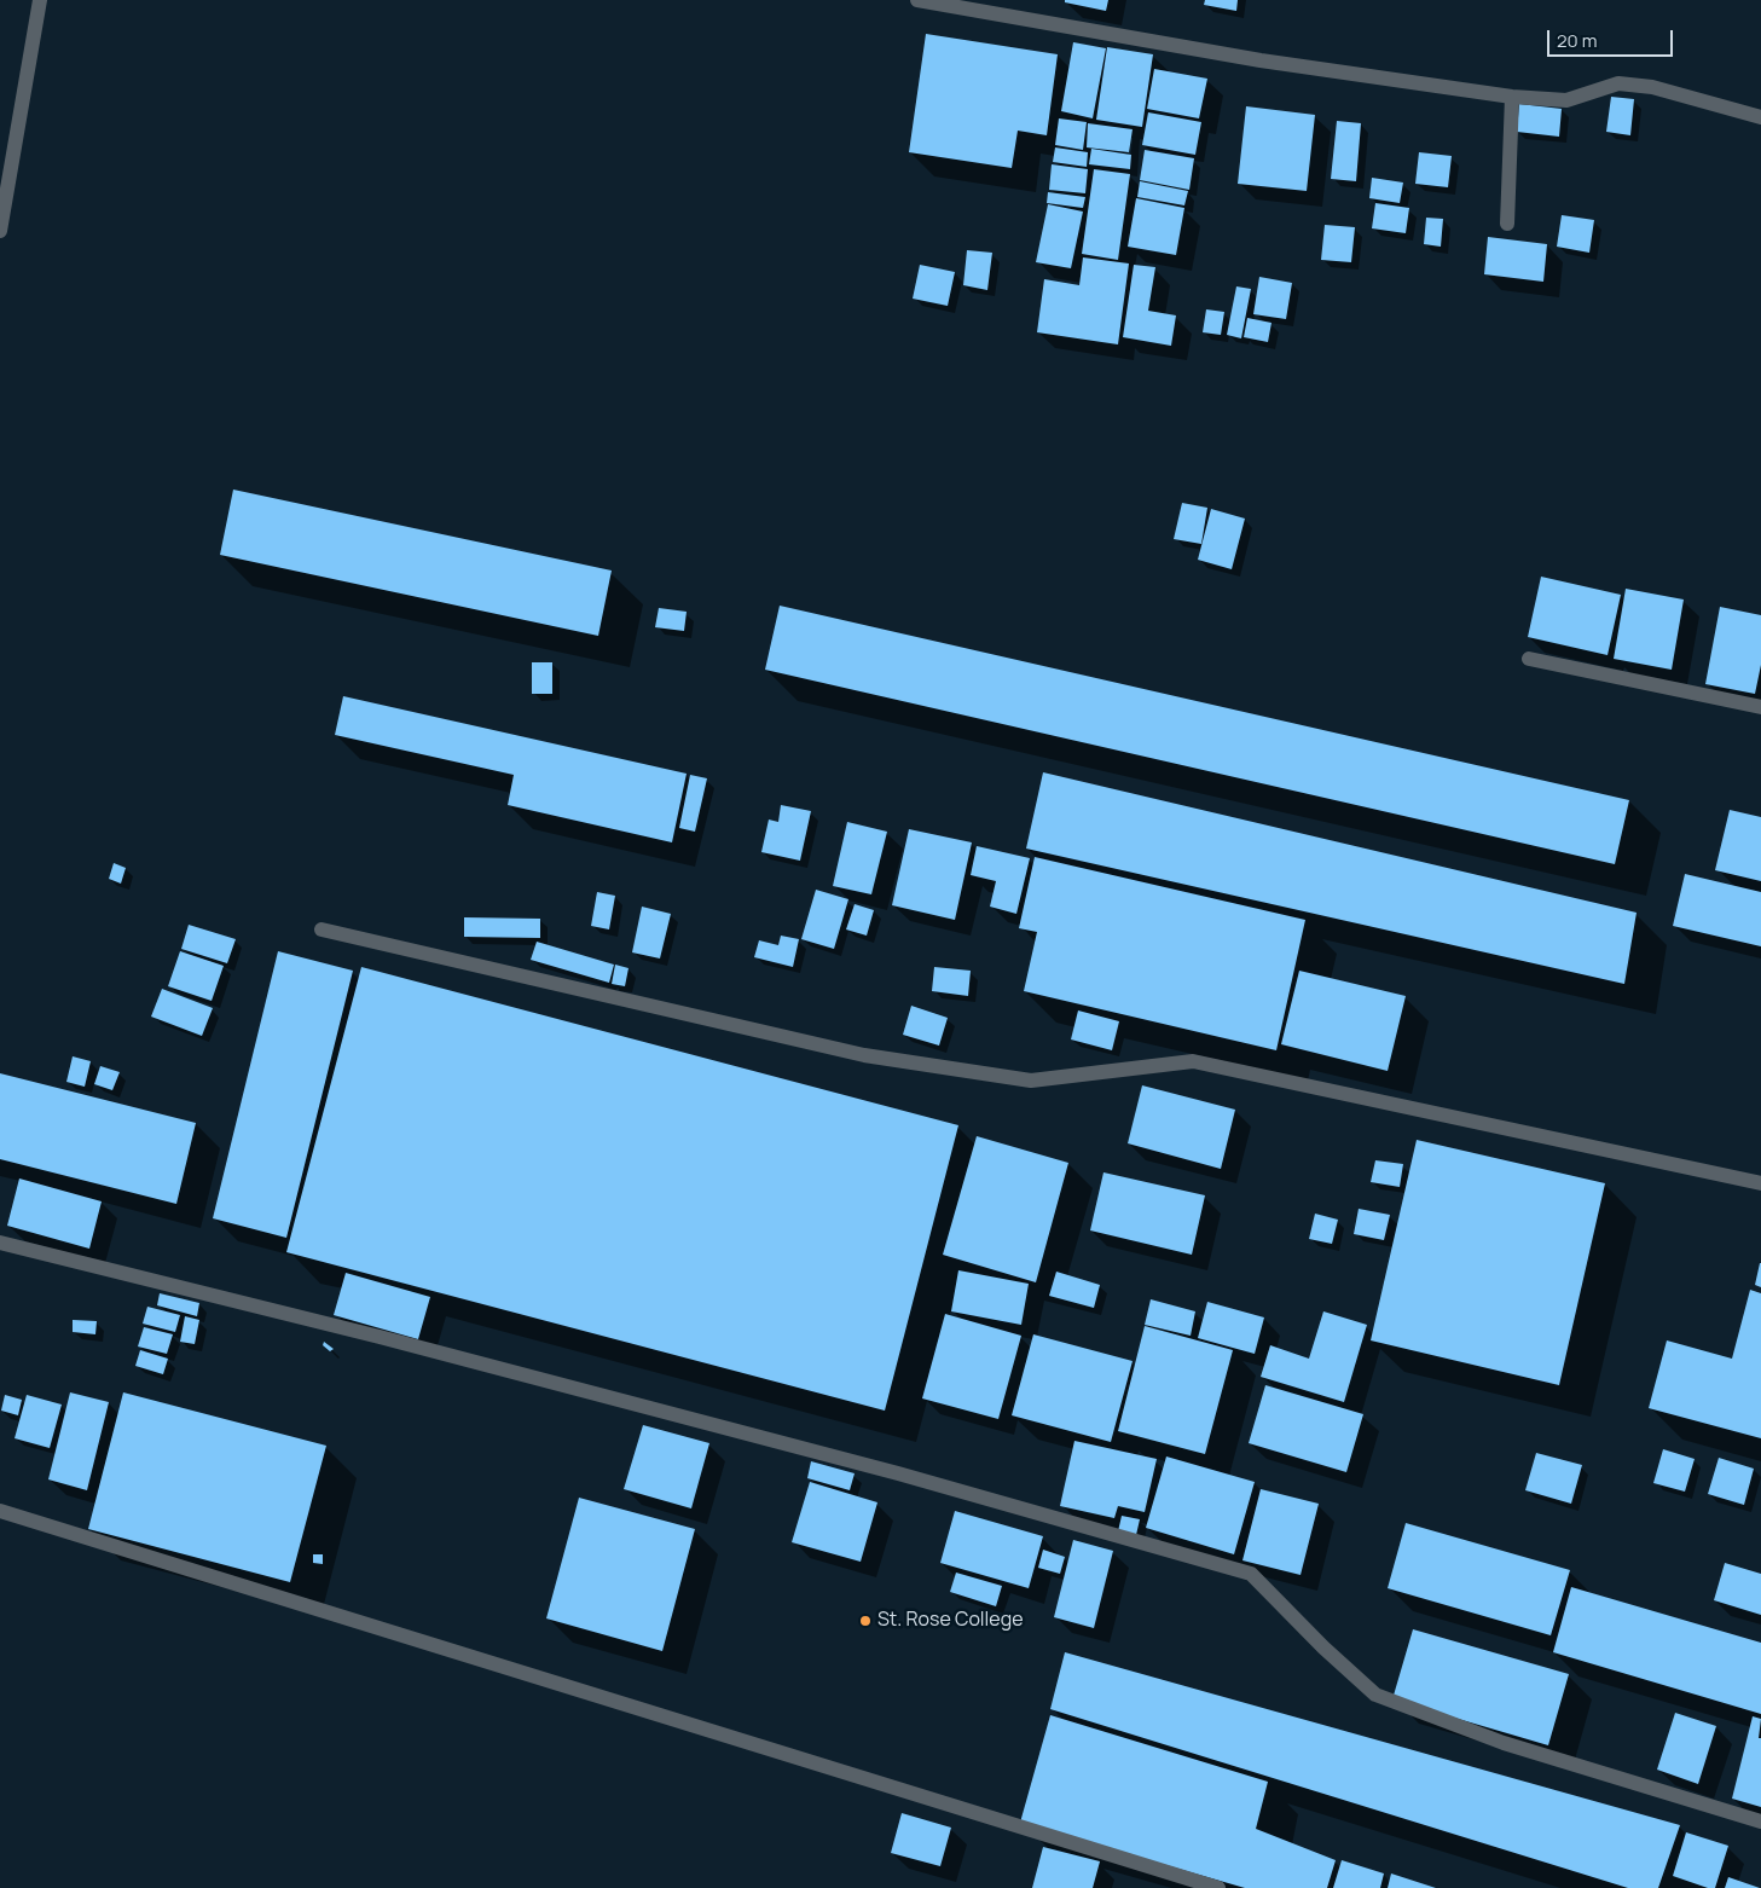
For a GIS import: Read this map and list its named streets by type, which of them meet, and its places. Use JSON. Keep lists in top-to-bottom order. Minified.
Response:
{"places":["St. Rose College"],"scale_bar":"20 m"}
